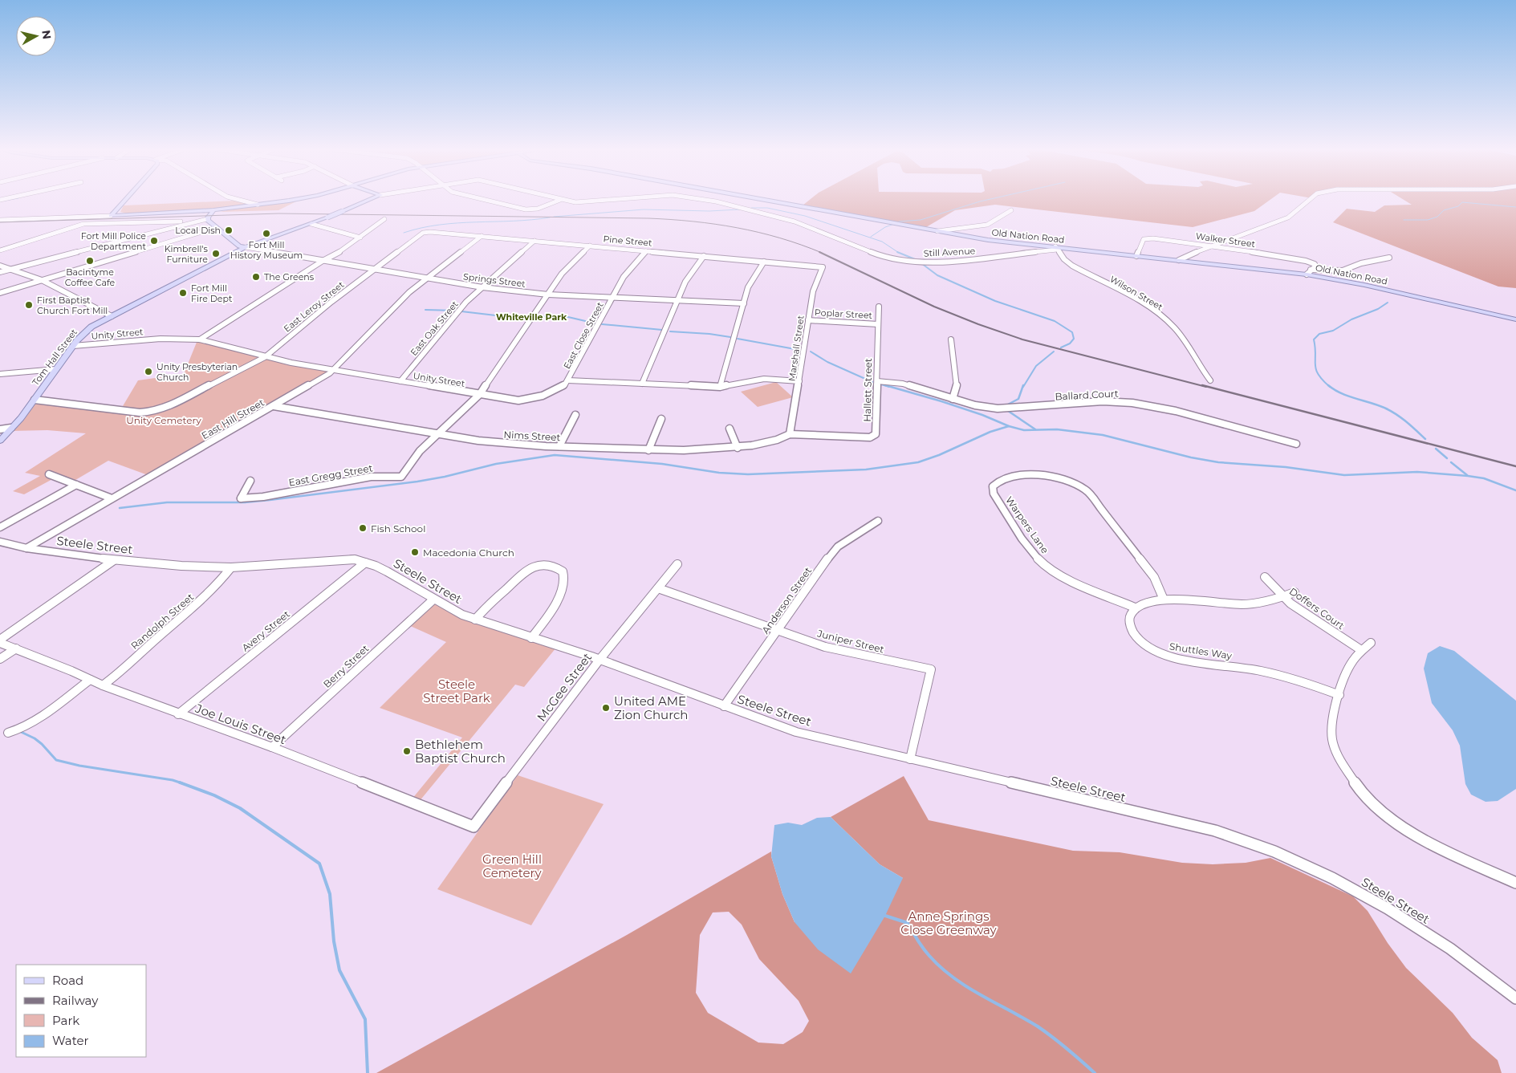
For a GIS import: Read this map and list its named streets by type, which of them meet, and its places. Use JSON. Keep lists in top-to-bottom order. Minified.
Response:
{"streets":{"main road":["Old Nation Road","Tom Hall Street"],"street":["Walker Street","Pine Street","Still Avenue","Springs Street","Wilson Street","East Leroy Street","Poplar Street","East Oak Street","Unity Street","East Close Street","Marshall Street","Hallett Street","Ballard Court","East Hill Street","Nims Street","East Gregg Street","Warpers Lane","Steele Street","Anderson Street","Doffers Court","Randolph Street","Avery Street","Juniper Street","Shuttles Way","Berry Street","McGee Street","Joe Louis Street"]},"crossings":[["Old Nation Road","Walker Street"],["Old Nation Road","Still Avenue"],["Old Nation Road","Wilson Street"],["Pine Street","East Oak Street"],["Pine Street","East Close Street"],["Pine Street","Marshall Street"],["Pine Street","East Hill Street"],["Pine Street","East Gregg Street"],["Still Avenue","Wilson Street"],["Springs Street","East Leroy Street"],["Springs Street","East Oak Street"],["Springs Street","East Close Street"],["Springs Street","Tom Hall Street"],["Springs Street","East Hill Street"],["Springs Street","East Gregg Street"],["East Leroy Street","Unity Street"],["Poplar Street","Marshall Street"],["Poplar Street","Hallett Street"],["East Oak Street","Unity Street"],["Unity Street","East Close Street"],["Unity Street","Tom Hall Street"],["Unity Street","East Hill Street"],["Unity Street","East Gregg Street"],["Marshall Street","Hallett Street"],["Marshall Street","Nims Street"],["Hallett Street","Ballard Court"],["Hallett Street","Nims Street"],["East Hill Street","Nims Street"],["East Hill Street","Steele Street"],["Nims Street","East Gregg Street"],["Warpers Lane","Shuttles Way"],["Steele Street","Anderson Street"],["Steele Street","Randolph Street"],["Steele Street","Avery Street"],["Steele Street","Juniper Street"],["Steele Street","Berry Street"],["Steele Street","McGee Street"],["Anderson Street","Juniper Street"],["Randolph Street","Joe Louis Street"],["Avery Street","Joe Louis Street"],["Juniper Street","McGee Street"],["Berry Street","Joe Louis Street"],["McGee Street","Joe Louis Street"]],"districts":["Whiteville Park"],"parks":["Unity Cemetery","Steele Street Park","Green Hill Cemetery","Anne Springs Close Greenway"],"places":["Local Dish","Fort Mill History Museum","Fort Mill Police Department","Kimbrell's Furniture","Bacintyme Coffee Cafe","The Greens","Fort Mill Fire Dept","First Baptist Church Fort Mill","Unity Presbyterian Church","Fish School","Macedonia Church","United AME Zion Church","Bethlehem Baptist Church"],"legend":["Road","Railway","Park","Water"],"north":"right"}
